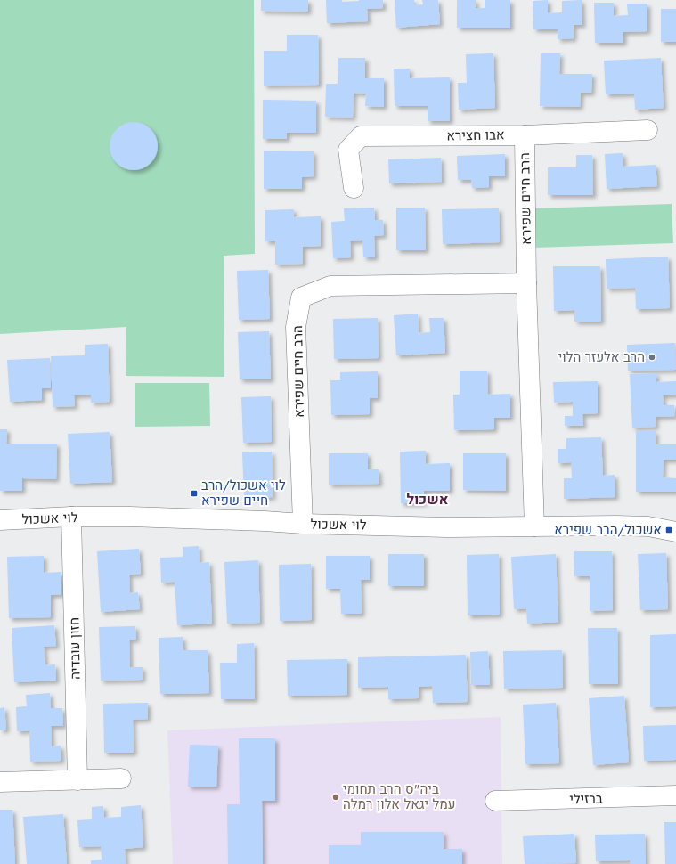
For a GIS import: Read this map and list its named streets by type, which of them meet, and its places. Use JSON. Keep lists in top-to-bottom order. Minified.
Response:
{"streets":{"street":["אבו חצירא","הרב חיים שפירא","לוי אשכול","חזון עובדיה","ברזילי"]},"crossings":[["אבו חצירא","הרב חיים שפירא"],["הרב חיים שפירא","לוי אשכול"],["לוי אשכול","חזון עובדיה"]],"districts":["אשכול"],"places":{"other":["הרב אלעזר הלוי","ביה\"ס הרב תחומי עמל יגאל אלון רמלה"],"transit":["לוי אשכול/הרב חיים שפירא","אשכול/הרב שפירא"]}}
